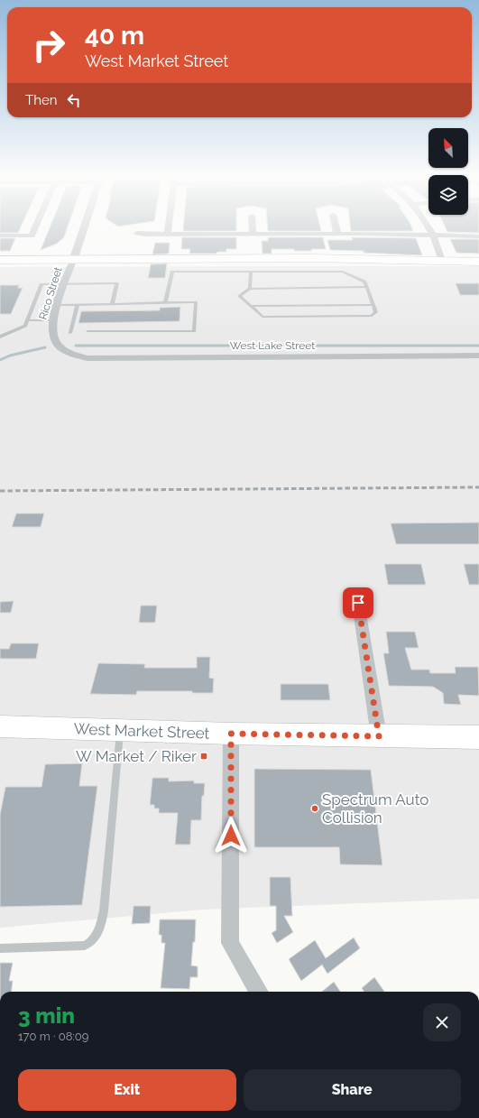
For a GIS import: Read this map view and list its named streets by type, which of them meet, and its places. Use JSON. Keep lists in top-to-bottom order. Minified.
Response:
{"streets":{"main road":["West Market Street"],"street":["Rico Street","West Lake Street"]},"crossings":[["Rico Street","West Lake Street"]],"places":{"transit":["W Market / Riker"],"other":["Spectrum Auto Collision"]},"north":"top left","page":{"turn":["40 m","West Market Street"],"then":"Then","heading":["3 min","170 m · 08:09"],"buttons":["Exit","Share"]}}
